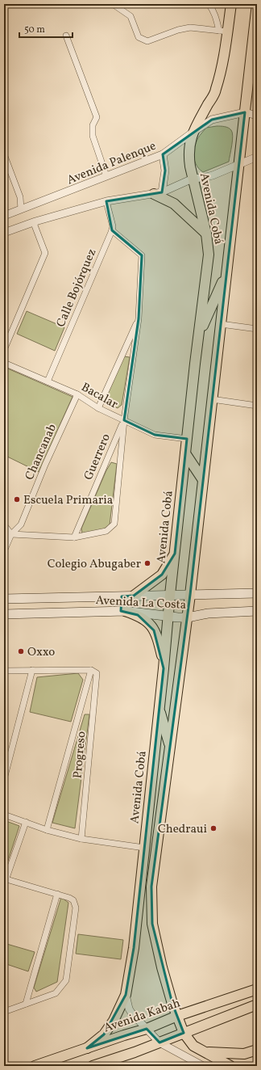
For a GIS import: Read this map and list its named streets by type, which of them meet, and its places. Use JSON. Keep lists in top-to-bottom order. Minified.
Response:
{"streets":{"main road":["Avenida Cobá","Avenida La Costa","Avenida Kabah"],"street":["Avenida Palenque","Calle Bojórquez","Bacalar","Chancanab","Guerrero","Progreso"]},"crossings":[["Avenida Palenque","Avenida Cobá"],["Avenida Cobá","Bacalar"],["Avenida Cobá","Avenida La Costa"],["Avenida Cobá","Avenida Kabah"],["Calle Bojórquez","Bacalar"],["Bacalar","Chancanab"],["Bacalar","Guerrero"]],"places":["Escuela Primaria","Colegio Abugaber","Oxxo","Chedraui"],"scale_bar":"50 m"}
